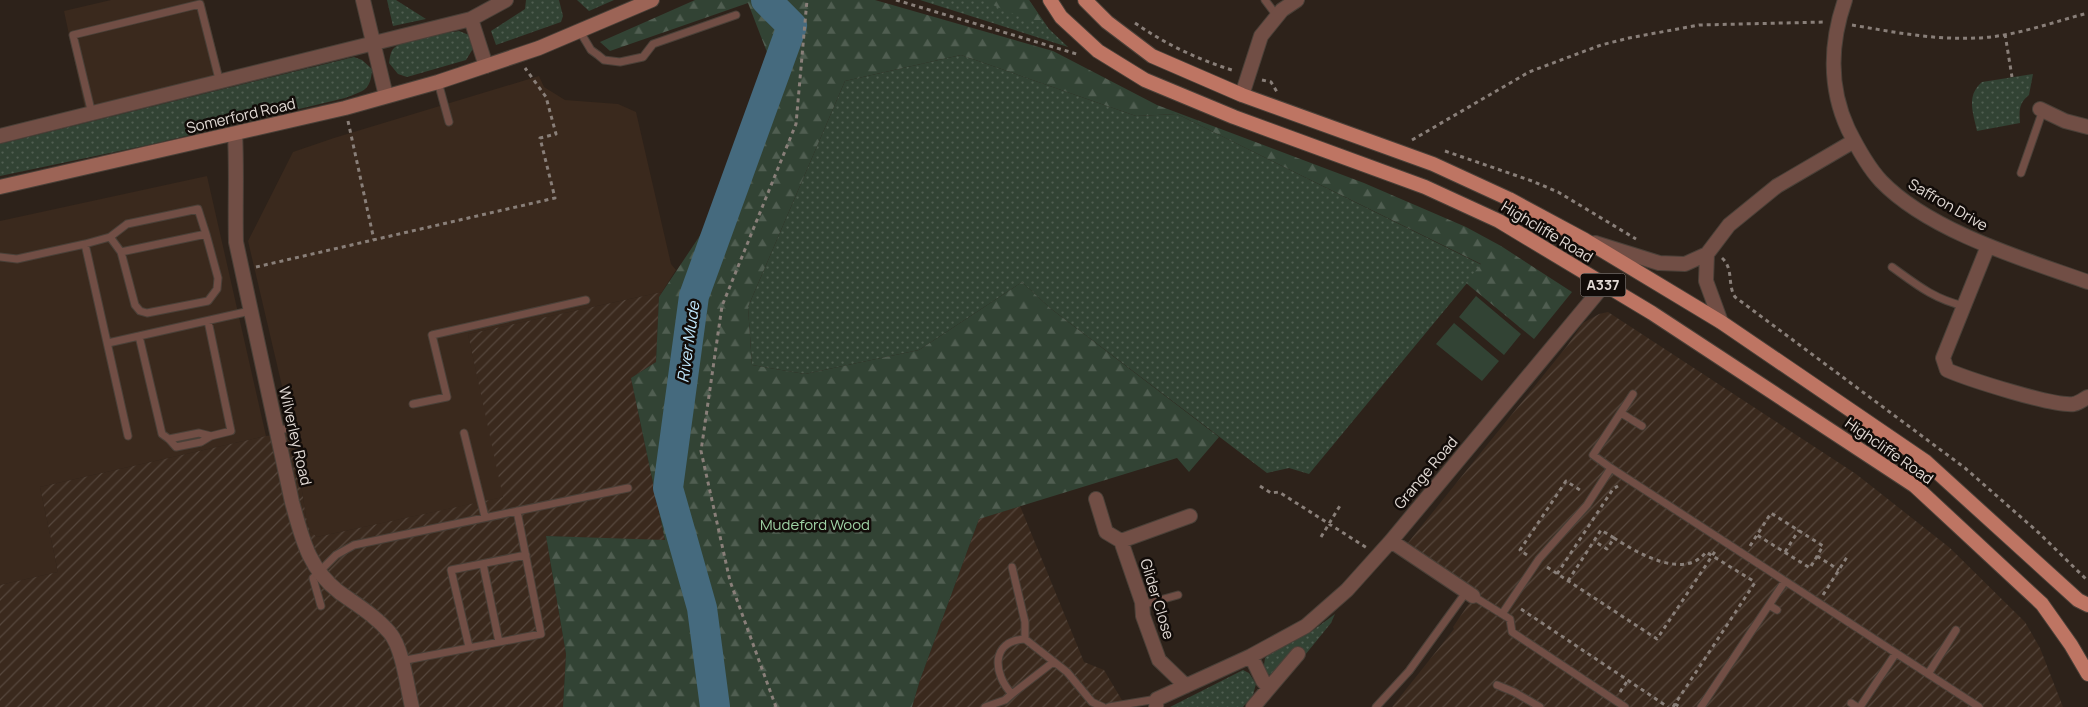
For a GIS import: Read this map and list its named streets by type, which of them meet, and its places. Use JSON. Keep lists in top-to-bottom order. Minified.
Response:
{"streets":{"main road":["Somerford Road","Highcliffe Road","A337"],"street":["Saffron Drive","Wilverley Road","Grange Road","Glider Close"]},"crossings":[["Somerford Road","Wilverley Road"],["Highcliffe Road","Grange Road"],["Grange Road","Glider Close"]],"water":["River Mude"],"parks":["Mudeford Wood"]}
